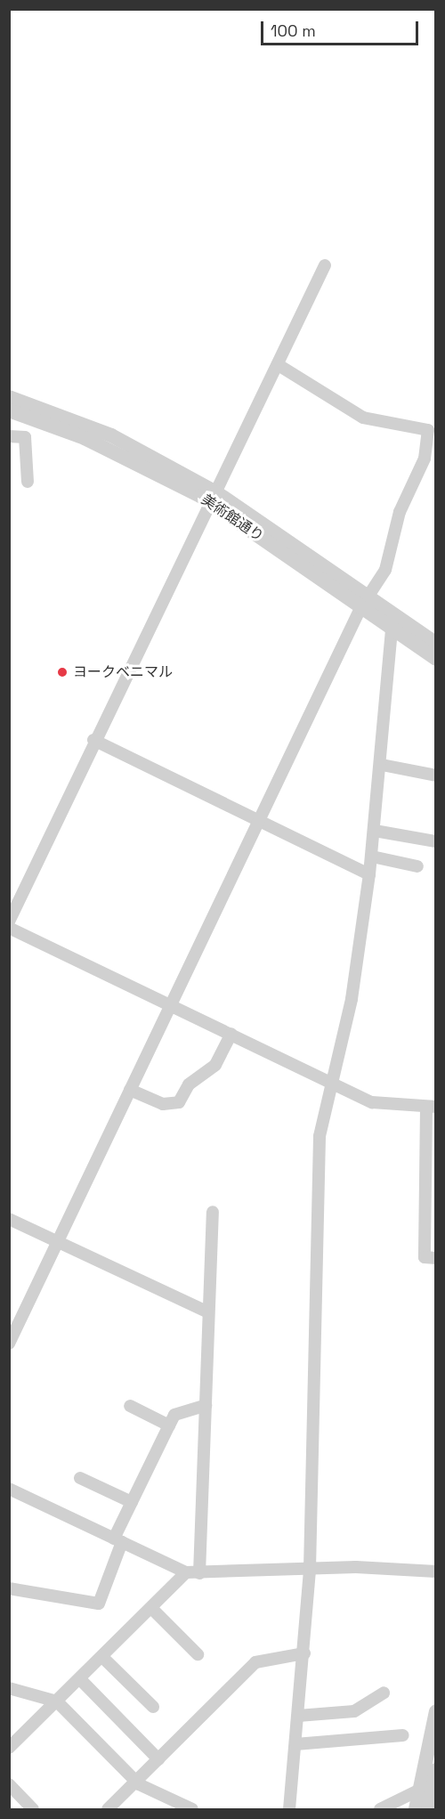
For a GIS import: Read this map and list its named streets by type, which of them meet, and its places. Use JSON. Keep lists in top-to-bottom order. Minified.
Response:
{"streets":{"street":["美術館通り"]},"places":["ヨークベニマル"],"scale_bar":"100 m"}
